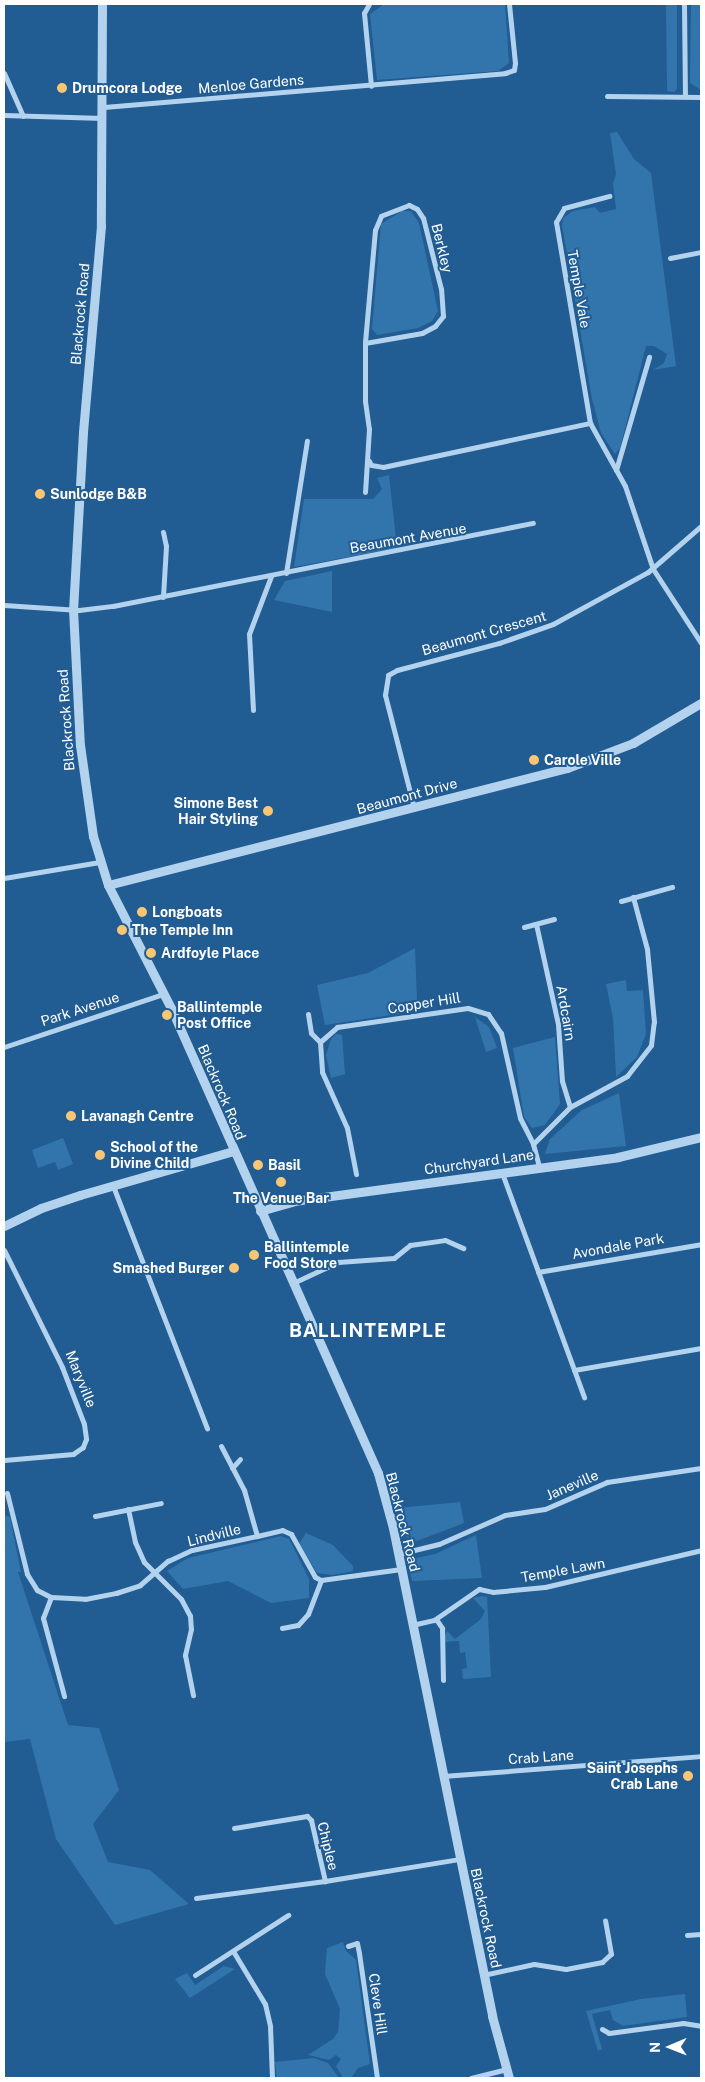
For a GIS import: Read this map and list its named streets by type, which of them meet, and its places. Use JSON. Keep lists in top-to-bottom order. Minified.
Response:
{"streets":{"street":["Menloe Gardens","Berkley","Temple Vale","Blackrock Road","Beaumont Avenue","Beaumont Crescent","Beaumont Drive","Copper Hill","Park Avenue","Ardcairn","Churchyard Lane","Avondale Park","Maryville","Janeville","Lindville","Temple Lawn","Crab Lane","Chiplee","Cleve Hill"]},"crossings":[["Menloe Gardens","Blackrock Road"],["Temple Vale","Beaumont Crescent"],["Blackrock Road","Beaumont Avenue"],["Blackrock Road","Beaumont Drive"],["Blackrock Road","Park Avenue"],["Blackrock Road","Churchyard Lane"],["Blackrock Road","Janeville"],["Blackrock Road","Temple Lawn"],["Blackrock Road","Crab Lane"],["Blackrock Road","Chiplee"],["Beaumont Crescent","Beaumont Drive"],["Copper Hill","Churchyard Lane"]],"districts":["BALLINTEMPLE"],"places":["Drumcora Lodge","Sunlodge B&B","Carole Ville","Simone Best Hair Styling","Longboats","The Temple Inn","Ardfoyle Place","Ballintemple Post Office","Lavanagh Centre","School of the Divine Child","Basil","The Venue Bar","Ballintemple Food Store","Smashed Burger","Saint Josephs Crab Lane"],"north":"left"}
